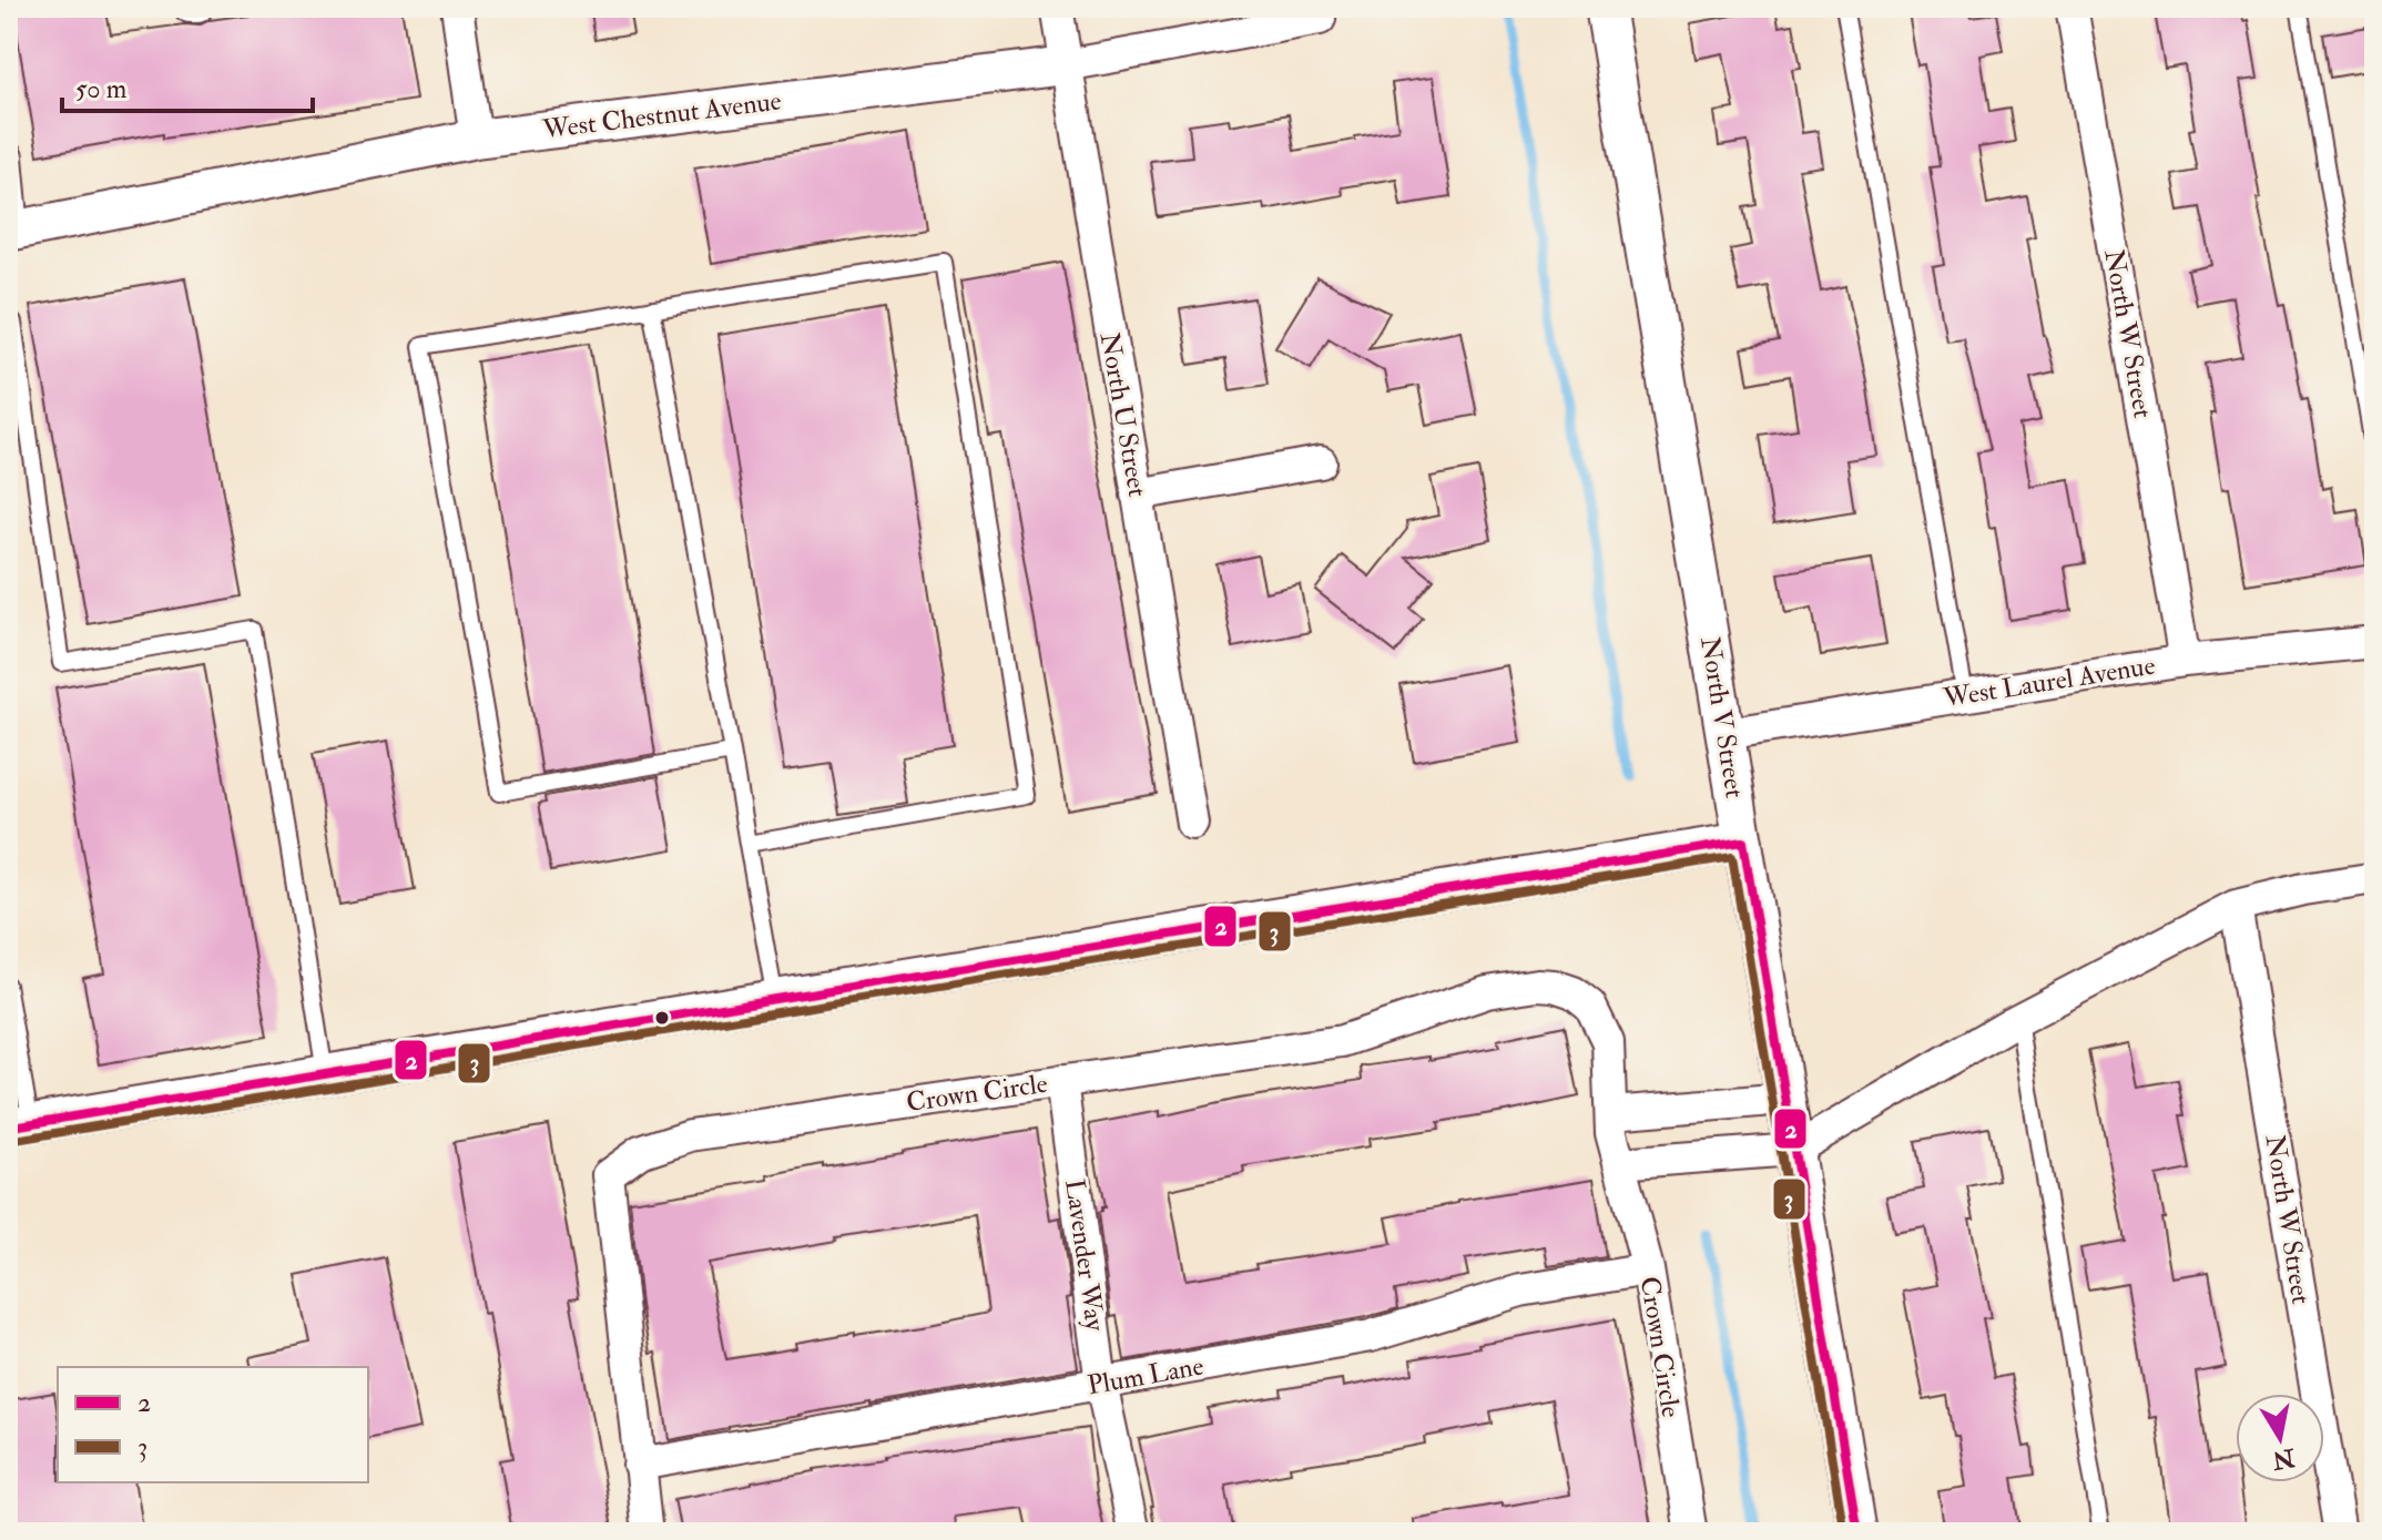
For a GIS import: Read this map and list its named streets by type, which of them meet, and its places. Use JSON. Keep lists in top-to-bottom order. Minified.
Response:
{"streets":{"street":["West Chestnut Avenue","North W Street","North U Street","West Laurel Avenue","North V Street","Crown Circle","Lavender Way","Plum Lane"]},"crossings":[["West Chestnut Avenue","North U Street"],["North W Street","West Laurel Avenue"],["West Laurel Avenue","North V Street"],["Crown Circle","Lavender Way"],["Crown Circle","Plum Lane"],["Lavender Way","Plum Lane"]],"lines":["transit line 2","transit line 3"],"legend":["2","3"],"scale_bar":"50 m","north":"bottom"}
